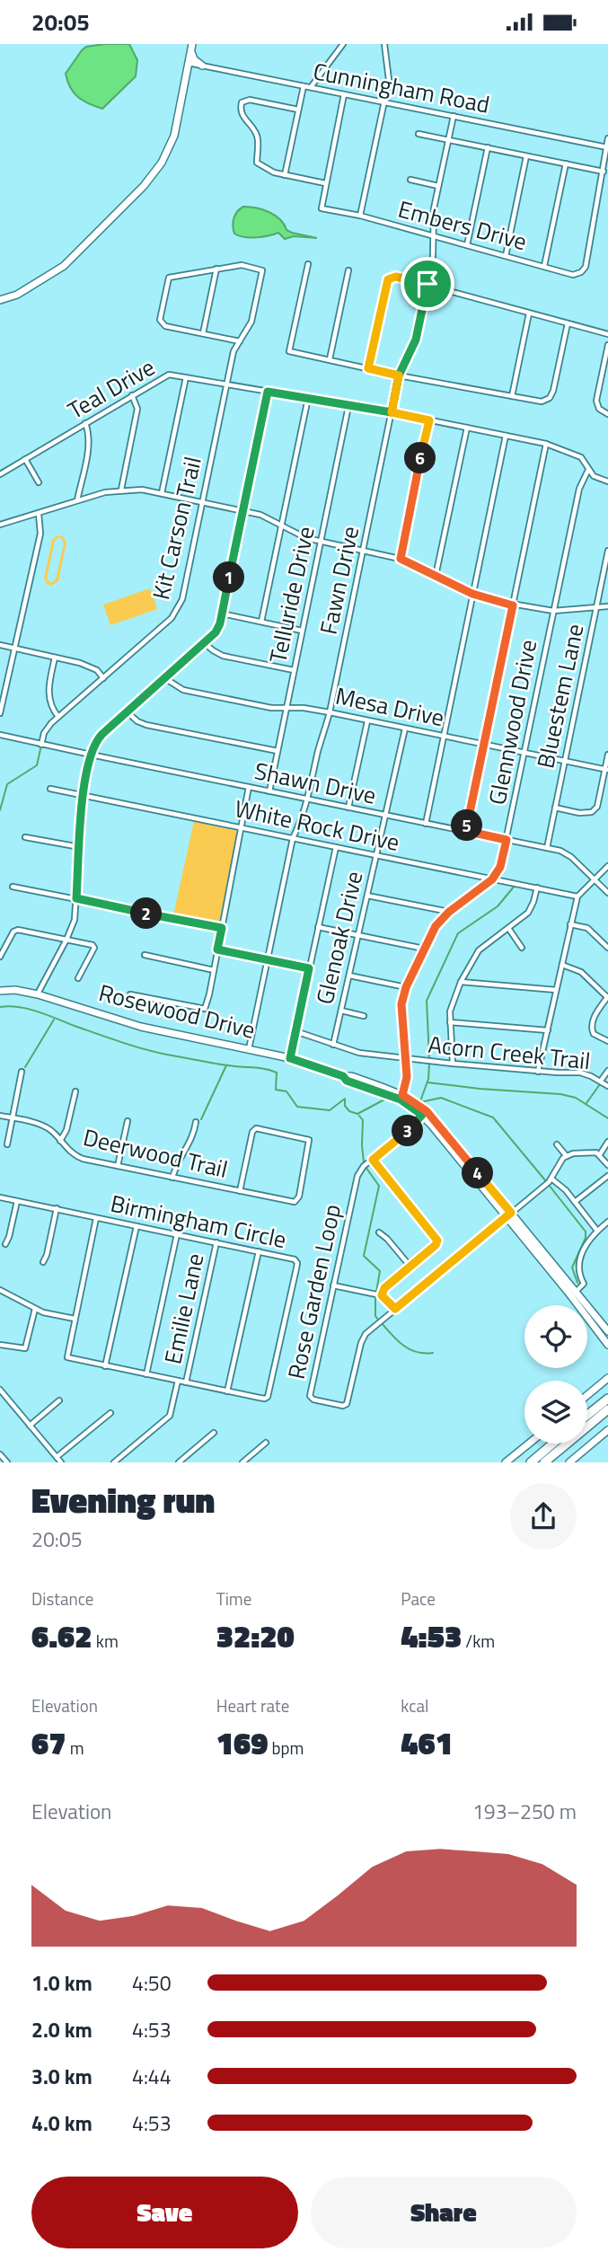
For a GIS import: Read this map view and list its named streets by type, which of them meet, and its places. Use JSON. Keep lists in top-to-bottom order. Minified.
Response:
{"streets":{"main road":["Rosewood Drive"],"street":["Cunningham Road","Embers Drive","Teal Drive","Kit Carson Trail","Fawn Drive","Telluride Drive","Bluestem Lane","Mesa Drive","Glennwood Drive","Shawn Drive","White Rock Drive","Glenoak Drive","Acorn Creek Trail","Deerwood Trail","Birmingham Circle","Rose Garden Loop","Emilie Lane"]},"crossings":[["Cunningham Road","Embers Drive"],["Cunningham Road","Fawn Drive"],["Embers Drive","Fawn Drive"],["Teal Drive","Kit Carson Trail"],["Teal Drive","Fawn Drive"],["Teal Drive","Telluride Drive"],["Teal Drive","Glennwood Drive"],["Kit Carson Trail","Shawn Drive"],["Fawn Drive","Mesa Drive"],["Fawn Drive","Shawn Drive"],["Fawn Drive","White Rock Drive"],["Fawn Drive","Rosewood Drive"],["Telluride Drive","Mesa Drive"],["Telluride Drive","Shawn Drive"],["Bluestem Lane","Mesa Drive"],["Bluestem Lane","Shawn Drive"],["Mesa Drive","Glennwood Drive"],["Mesa Drive","Glenoak Drive"],["Glennwood Drive","Shawn Drive"],["Glennwood Drive","White Rock Drive"],["Shawn Drive","Glenoak Drive"],["White Rock Drive","Glenoak Drive"],["Glenoak Drive","Acorn Creek Trail"],["Rosewood Drive","Rose Garden Loop"],["Birmingham Circle","Emilie Lane"]],"page":{"status":"20:05","pins":["6","1","5","2","3","4"],"heading":["Evening run","20:05"],"stats":[["Distance","6.62 km"],["Time","32:20"],["Pace","4:53 /km"],["Elevation","67 m"],["Heart rate","169 bpm"],["kcal","461"]],"chart":["Elevation","193–250 m"],"list":[{"name":"1.0 km","note":"4:50"},{"name":"2.0 km","note":"4:53"},{"name":"3.0 km","note":"4:44"},{"name":"4.0 km","note":"4:53"}],"buttons":["Save","Share"]}}
